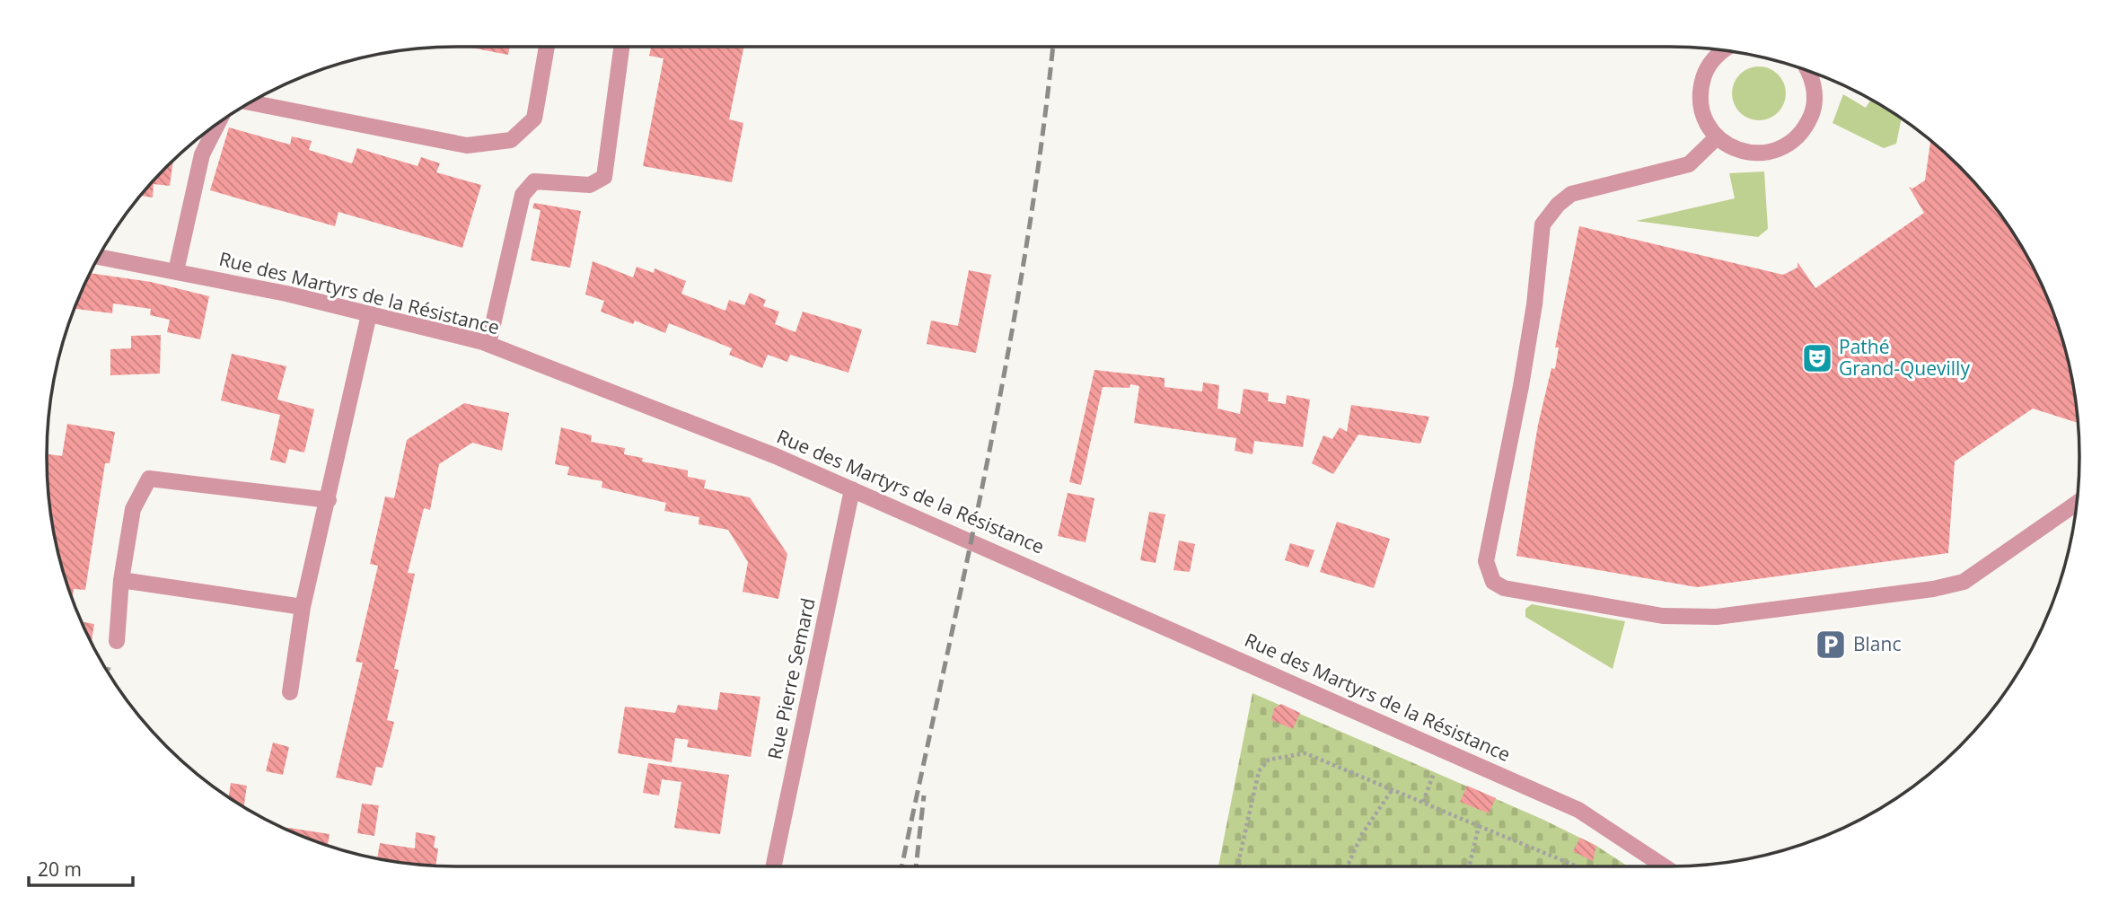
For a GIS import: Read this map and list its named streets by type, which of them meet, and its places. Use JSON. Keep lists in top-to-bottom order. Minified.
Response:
{"streets":{"street":["Rue des Martyrs de la Résistance","Rue Pierre Semard"]},"crossings":[["Rue des Martyrs de la Résistance","Rue Pierre Semard"]],"places":{"theatre":["Pathé Grand-Quevilly"],"parking":["Blanc"]},"scale_bar":"20 m"}
